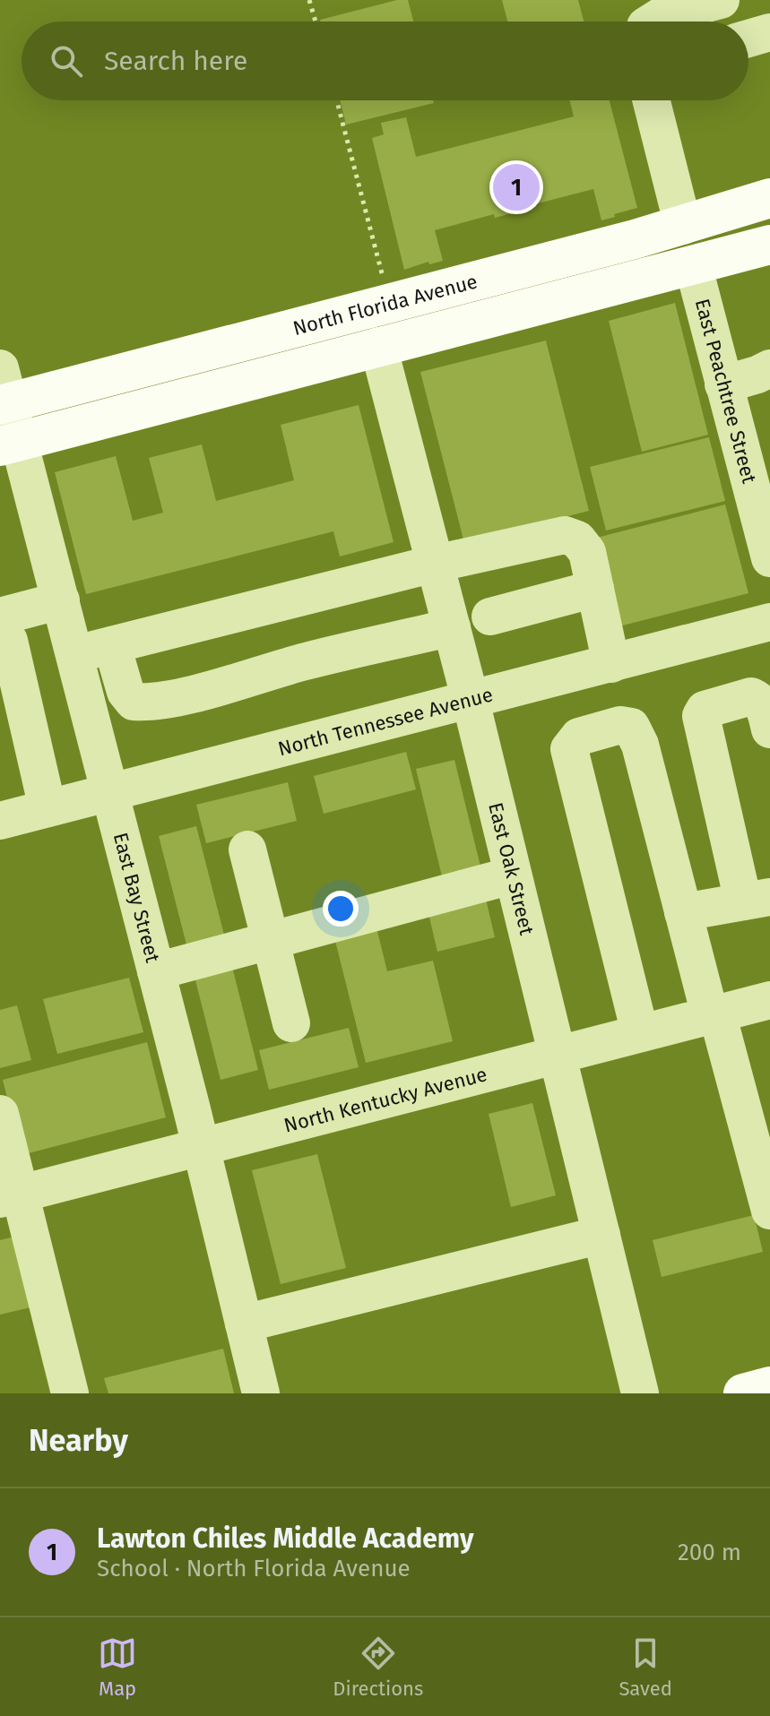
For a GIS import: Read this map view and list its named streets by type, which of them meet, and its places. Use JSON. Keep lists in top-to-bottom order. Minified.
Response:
{"streets":{"main road":["North Florida Avenue"],"street":["East Peachtree Street","North Tennessee Avenue","East Oak Street","East Bay Street","North Kentucky Avenue"]},"crossings":[["North Florida Avenue","East Peachtree Street"],["North Florida Avenue","East Oak Street"],["North Florida Avenue","East Bay Street"],["North Tennessee Avenue","East Oak Street"],["North Tennessee Avenue","East Bay Street"],["East Oak Street","North Kentucky Avenue"],["East Bay Street","North Kentucky Avenue"]],"page":{"search":"Search here","pins":"1","heading":"Nearby","list":[{"mark":"1","name":"Lawton Chiles Middle Academy","note":"School · North Florida Avenue","value":"200 m"}],"nav":["Map","Directions","Saved"]}}
